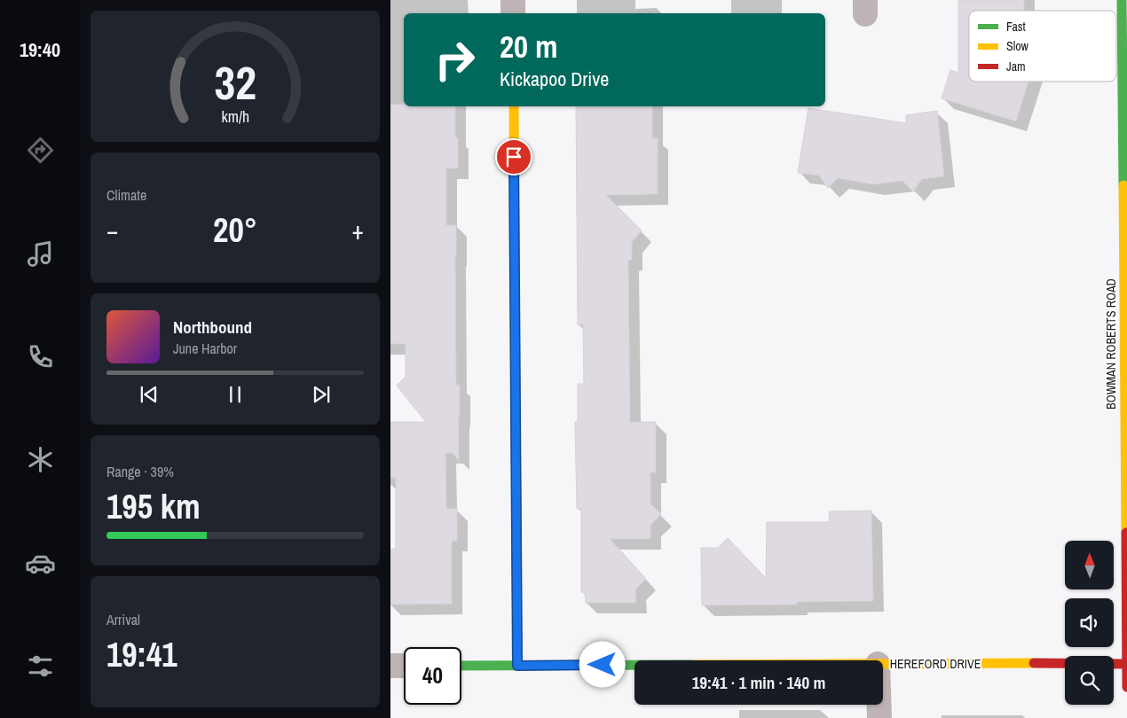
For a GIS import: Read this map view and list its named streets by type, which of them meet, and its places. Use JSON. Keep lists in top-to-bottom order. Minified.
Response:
{"streets":{"street":["BOWMAN ROBERTS ROAD","HEREFORD DRIVE"]},"crossings":[["BOWMAN ROBERTS ROAD","HEREFORD DRIVE"]],"legend":["Fast","Slow","Jam"],"north":"top","page":{"tabs":"19:40","turn":["20 m","Kickapoo Drive"],"tile":["Climate",["Range · 39%","195 km"],["Arrival","19:41"]],"heat":["−","20°","+"],"song":["Northbound","June Harbor"],"limit":"40","trip":"19:41 · 1 min · 140 m","gauge":["32","km/h"]}}
